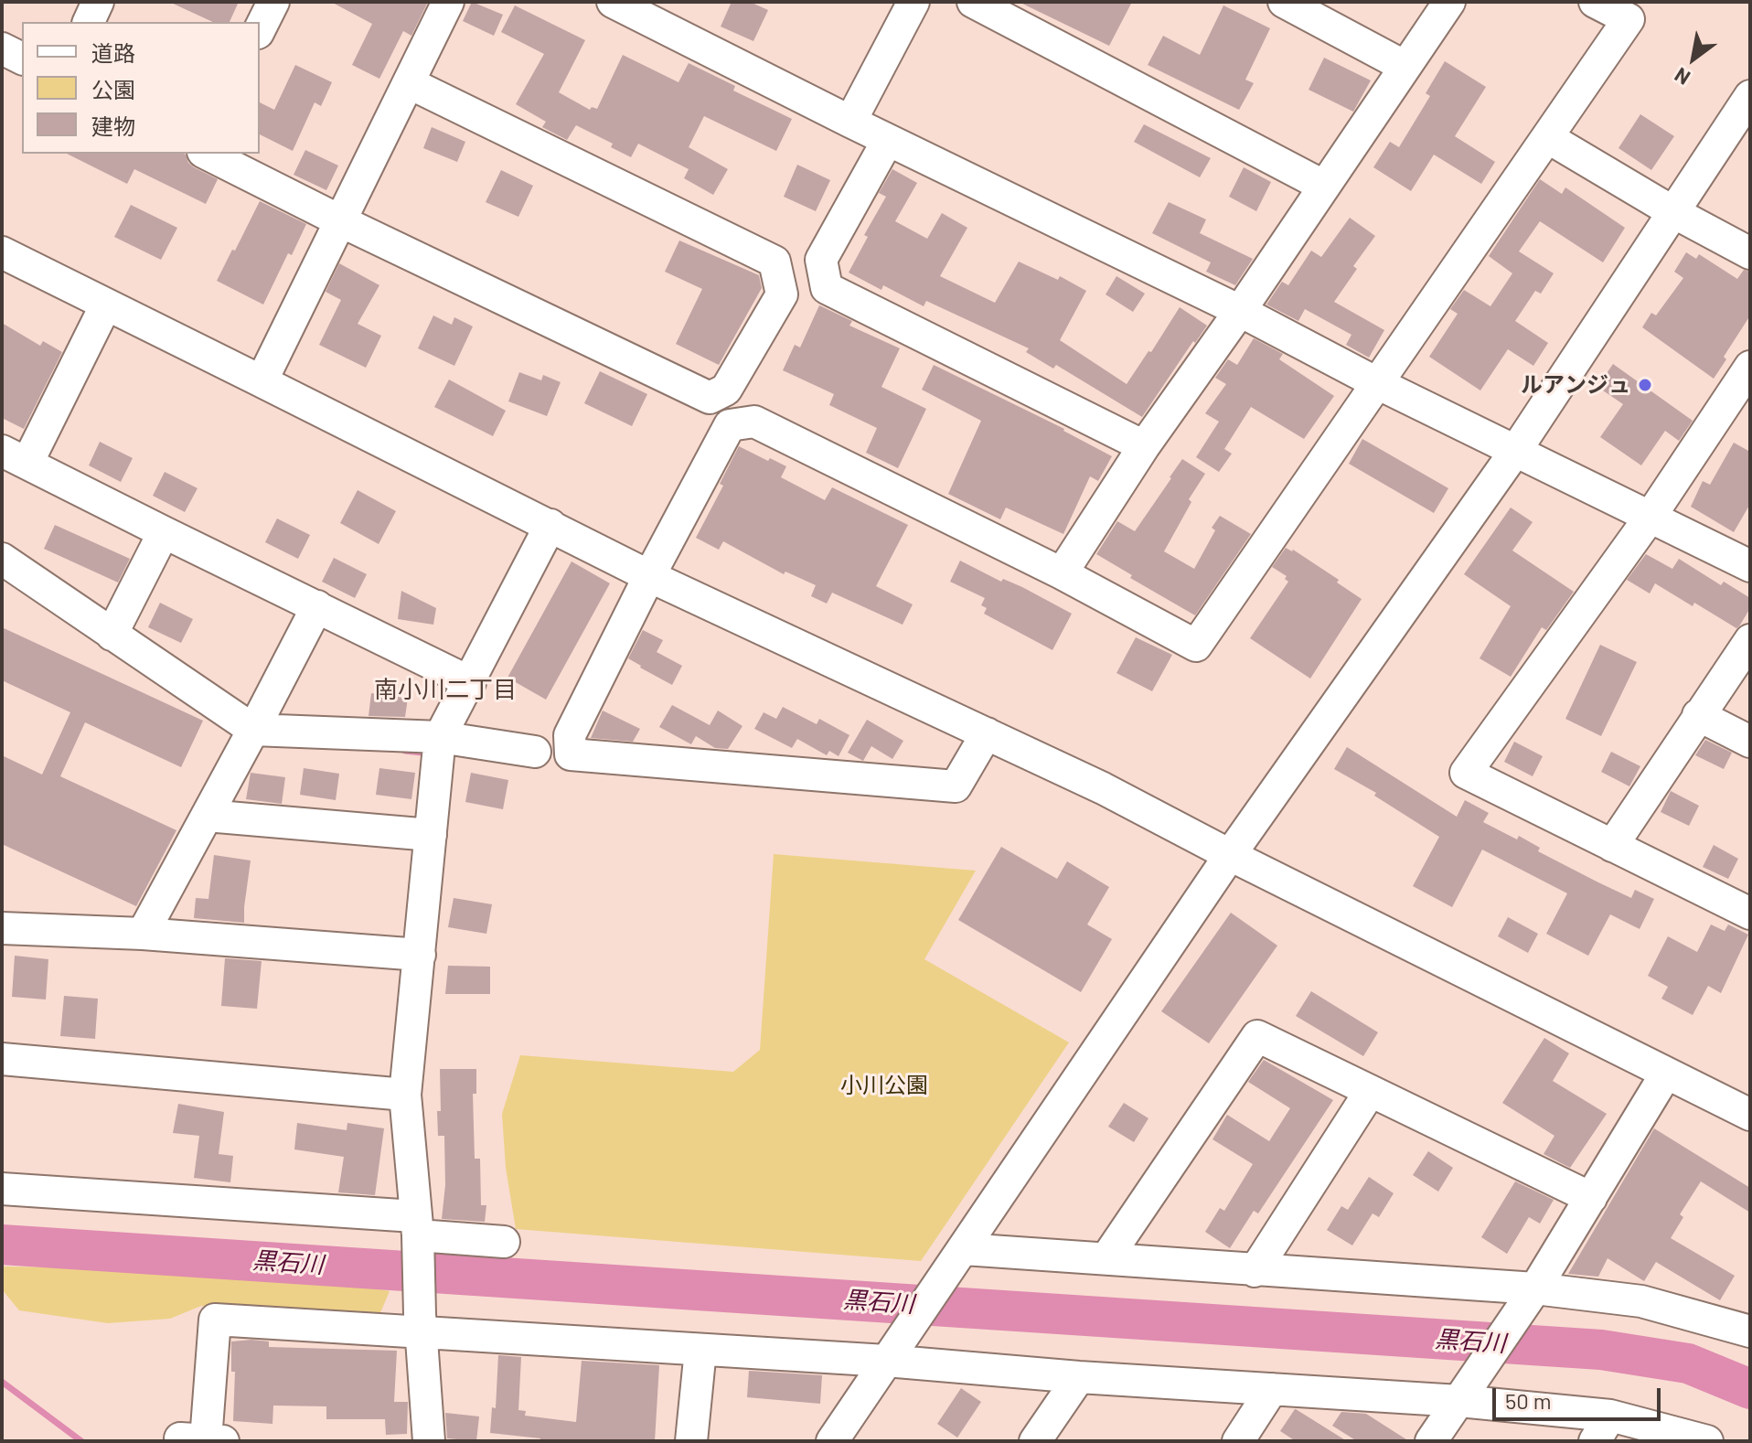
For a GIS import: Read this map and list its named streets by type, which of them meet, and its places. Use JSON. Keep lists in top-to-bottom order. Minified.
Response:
{"districts":["南小川二丁目"],"water":["黒石川"],"parks":["小川公園"],"places":["ルアンジュ"],"legend":["道路","公園","建物"],"scale_bar":"50 m","north":"bottom left"}
